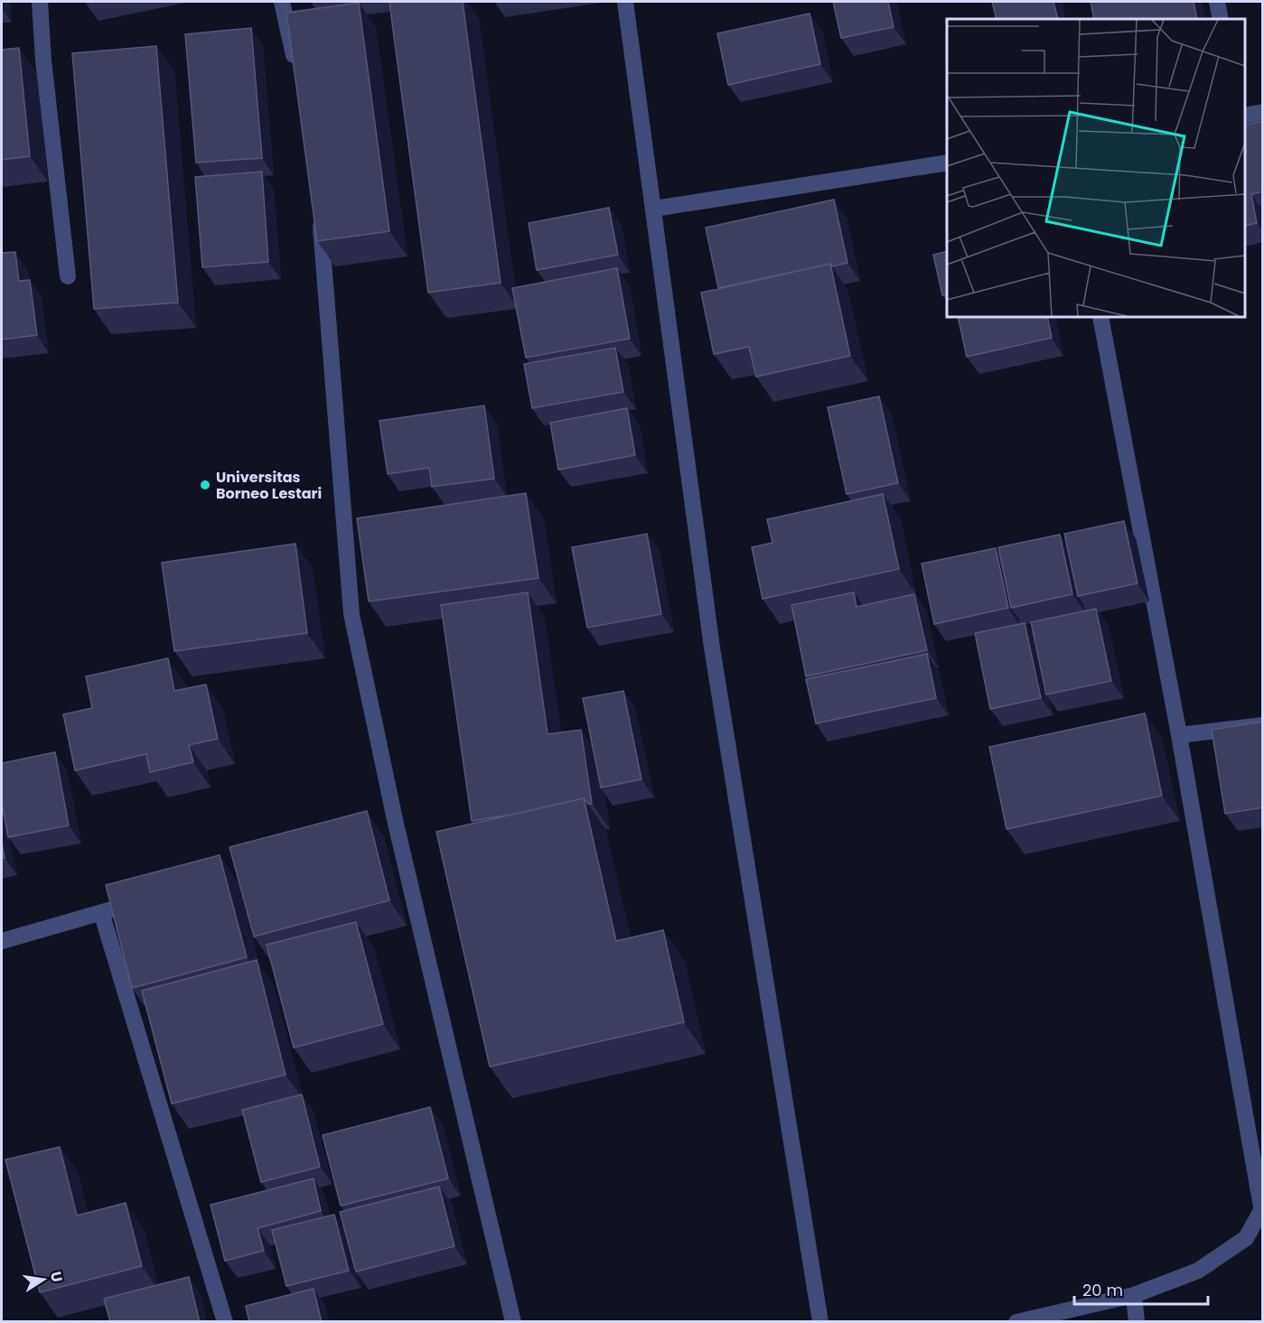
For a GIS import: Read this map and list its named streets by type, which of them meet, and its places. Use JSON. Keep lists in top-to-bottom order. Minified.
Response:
{"places":["Universitas Borneo Lestari"],"scale_bar":"20 m","north":"right"}
